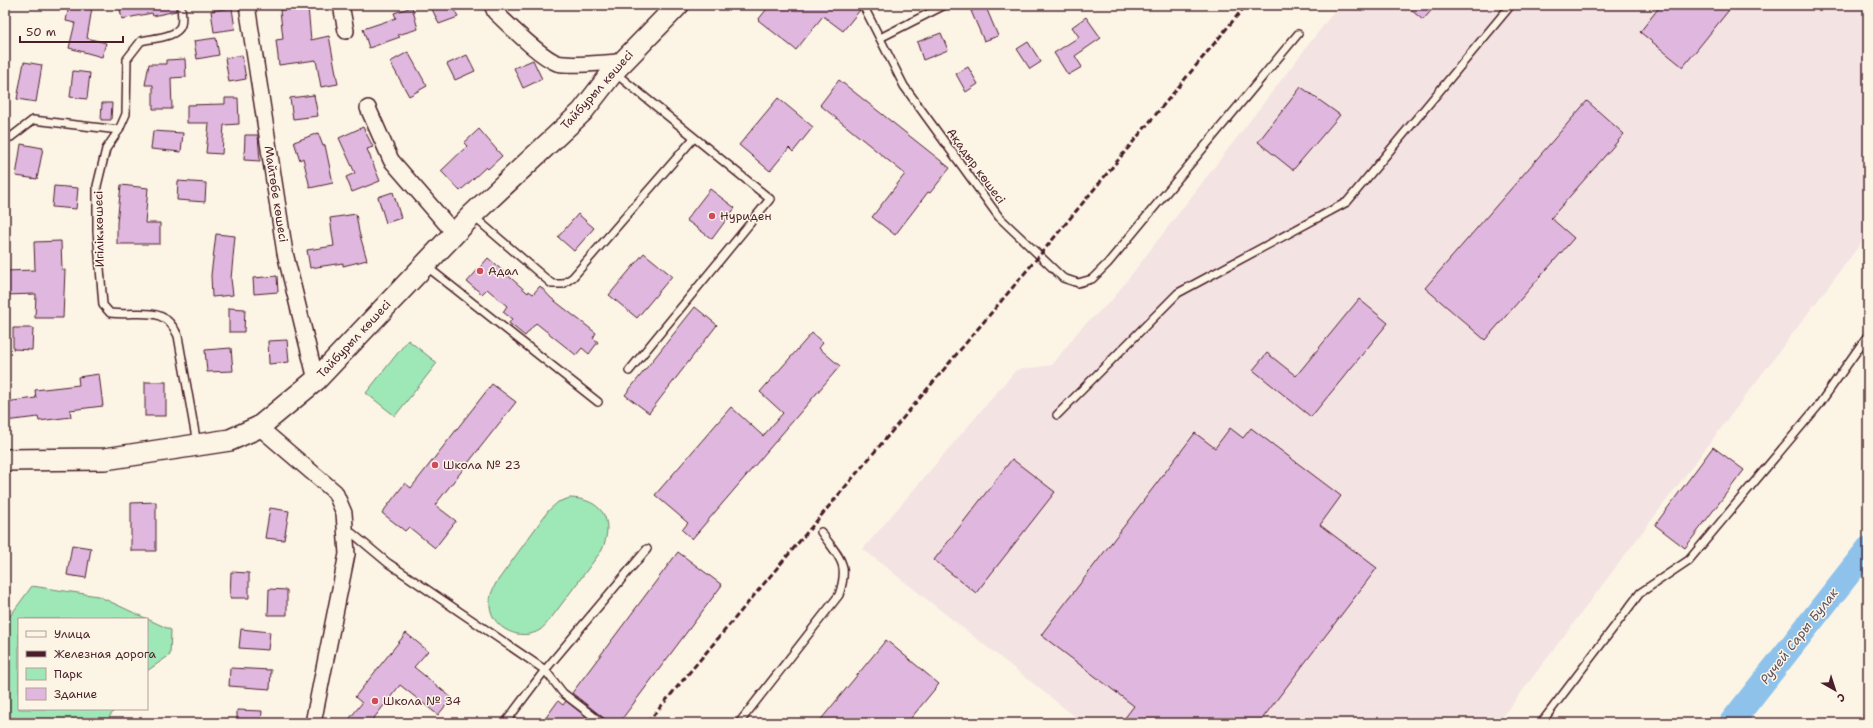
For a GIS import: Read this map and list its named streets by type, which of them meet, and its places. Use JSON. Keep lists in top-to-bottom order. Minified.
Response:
{"streets":{"main road":["Тайбурыл көшесі"],"street":["Майтөбе көшесі"],"lane":["Ақадыр көшесі","Игілік көшесі"]},"crossings":[["Тайбурыл көшесі","Майтөбе көшесі"]],"water":["Ручей Сары Булак"],"places":["Нуриден","Адал","Школа № 23","Школа № 34"],"legend":["Улица","Железная дорога","Парк","Здание"],"scale_bar":"50 m","north":"bottom right"}
